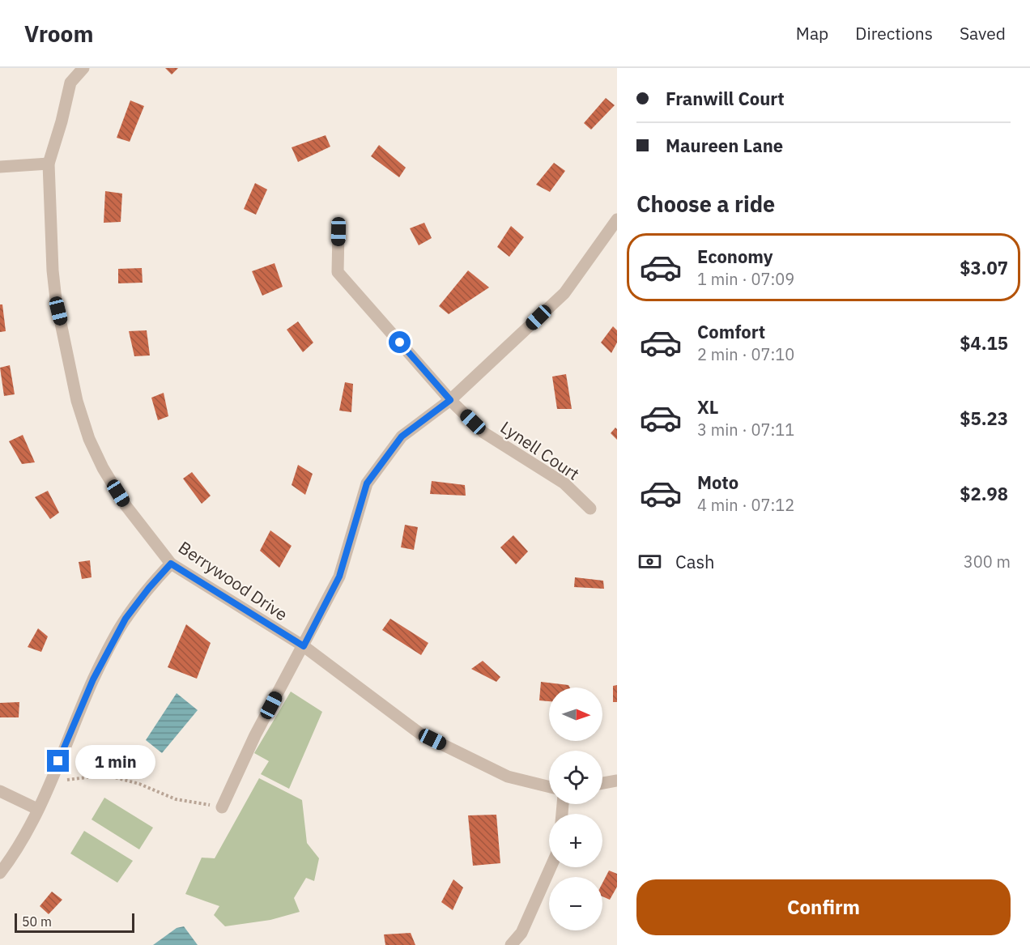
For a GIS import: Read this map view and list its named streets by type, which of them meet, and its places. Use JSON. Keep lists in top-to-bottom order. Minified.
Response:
{"streets":{"street":["Lynell Court","Berrywood Drive"]},"scale_bar":"50 m","north":"right","page":{"header":"Vroom","nav":["Map","Directions","Saved"],"banner":["Franwill Court","Maureen Lane"],"heading":"Choose a ride","list":[{"name":"Economy","note":"1 min · 07:09","value":"$3.07"},{"name":"Comfort","note":"2 min · 07:10","value":"$4.15"},{"name":"XL","note":"3 min · 07:11","value":"$5.23"},{"name":"Moto","note":"4 min · 07:12","value":"$2.98"}],"pay":["Cash","300 m"],"map_buttons":["+","−"],"bubble":"1 min","buttons":"Confirm","scale":"50 m"}}
